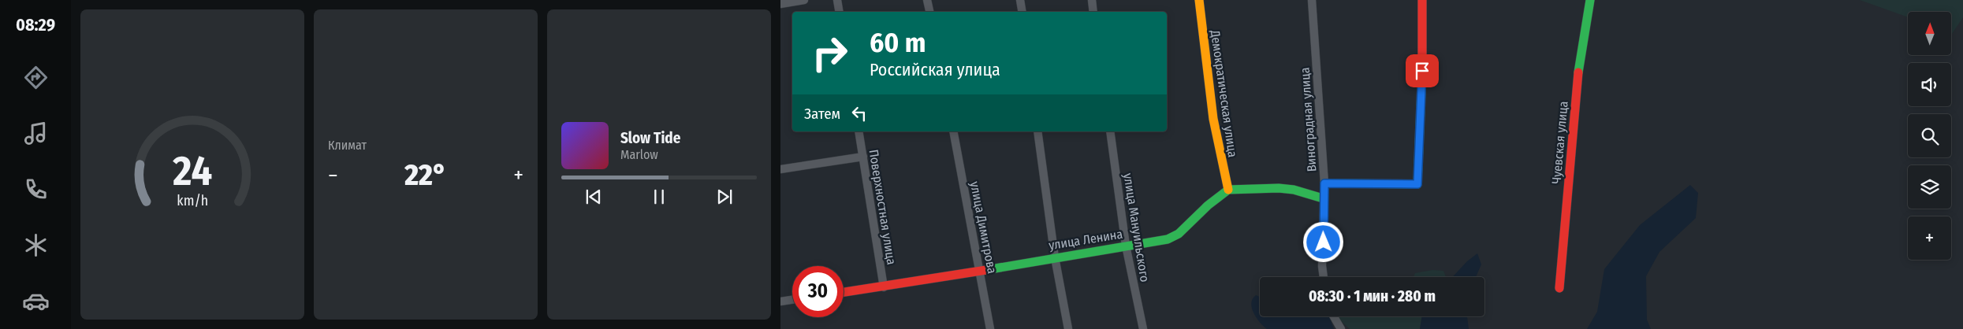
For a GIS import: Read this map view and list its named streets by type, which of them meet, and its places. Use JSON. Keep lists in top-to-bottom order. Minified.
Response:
{"streets":{"street":["Демократическая улица","Виноградная улица","Чуевская улица","Поверхностная улица","улица Димитрова","улица Мануильского","улица Ленина"]},"crossings":[["Демократическая улица","улица Ленина"],["Поверхностная улица","улица Ленина"],["улица Димитрова","улица Ленина"],["улица Мануильского","улица Ленина"]],"north":"top","page":{"tabs":"08:29","tile":"Климат","map_buttons":"+","turn":["60 m","Российская улица"],"then":"Затем","song":["Slow Tide","Marlow"],"heat":["−","22°","+"],"limit":"30","trip":"08:30 · 1 мин · 280 m","gauge":["24","km/h"]}}
